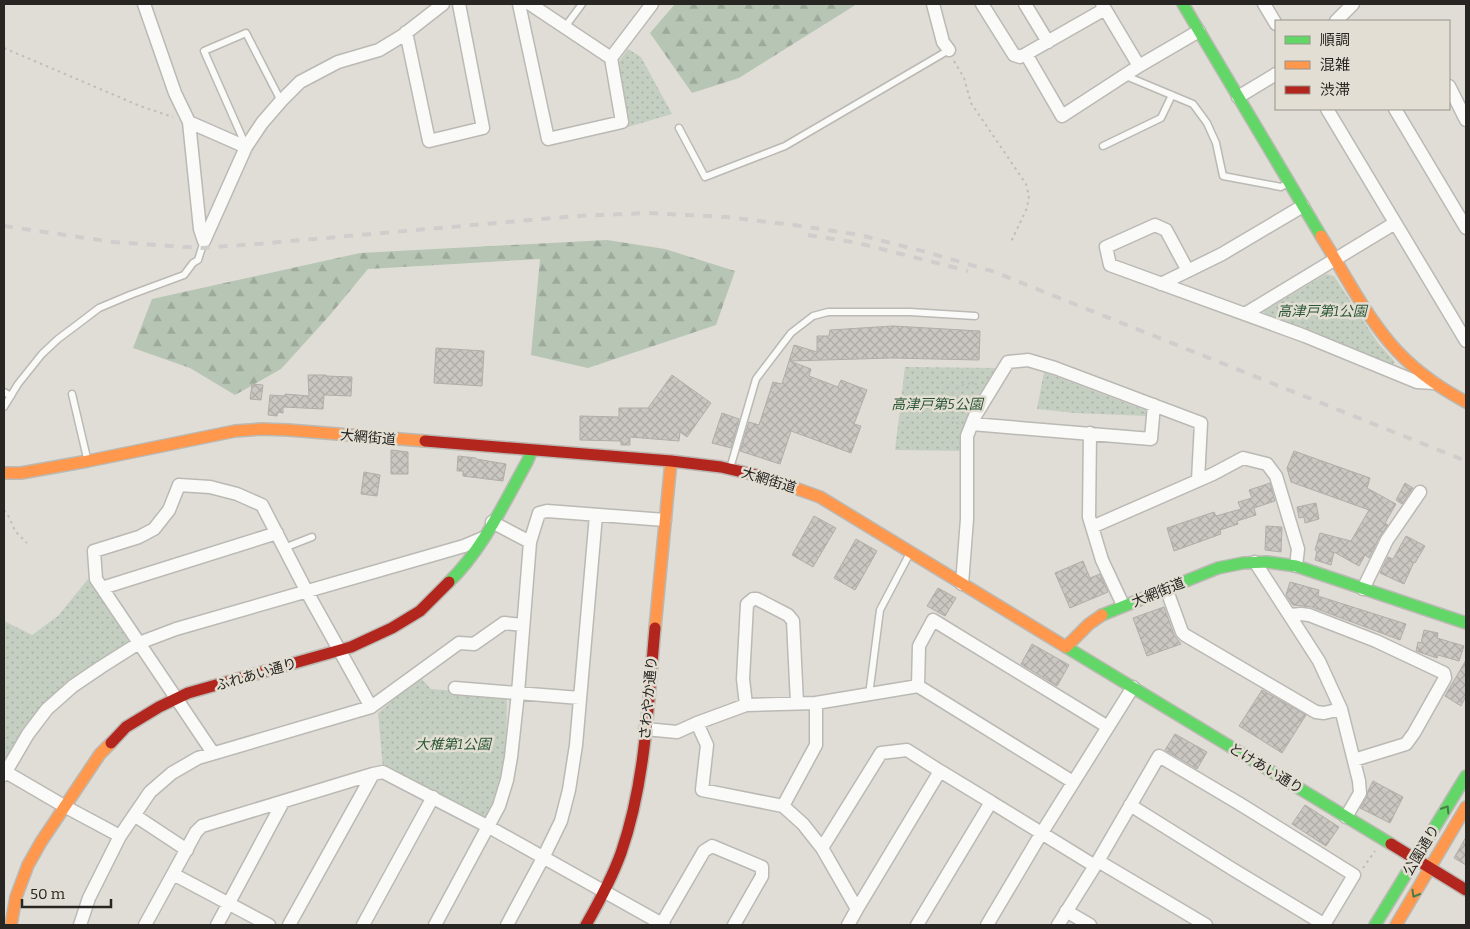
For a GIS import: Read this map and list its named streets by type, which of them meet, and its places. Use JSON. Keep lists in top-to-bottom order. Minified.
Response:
{"streets":{"street":["大網街道","ふれあい通り","さわやか通り","とけあい通り","公園通り"]},"crossings":[["大網街道","ふれあい通り"],["大網街道","さわやか通り"],["大網街道","とけあい通り"],["とけあい通り","公園通り"]],"parks":["高津戸第1公園","高津戸第5公園","大椎第1公園"],"legend":["順調","混雑","渋滞"],"scale_bar":"50 m"}
